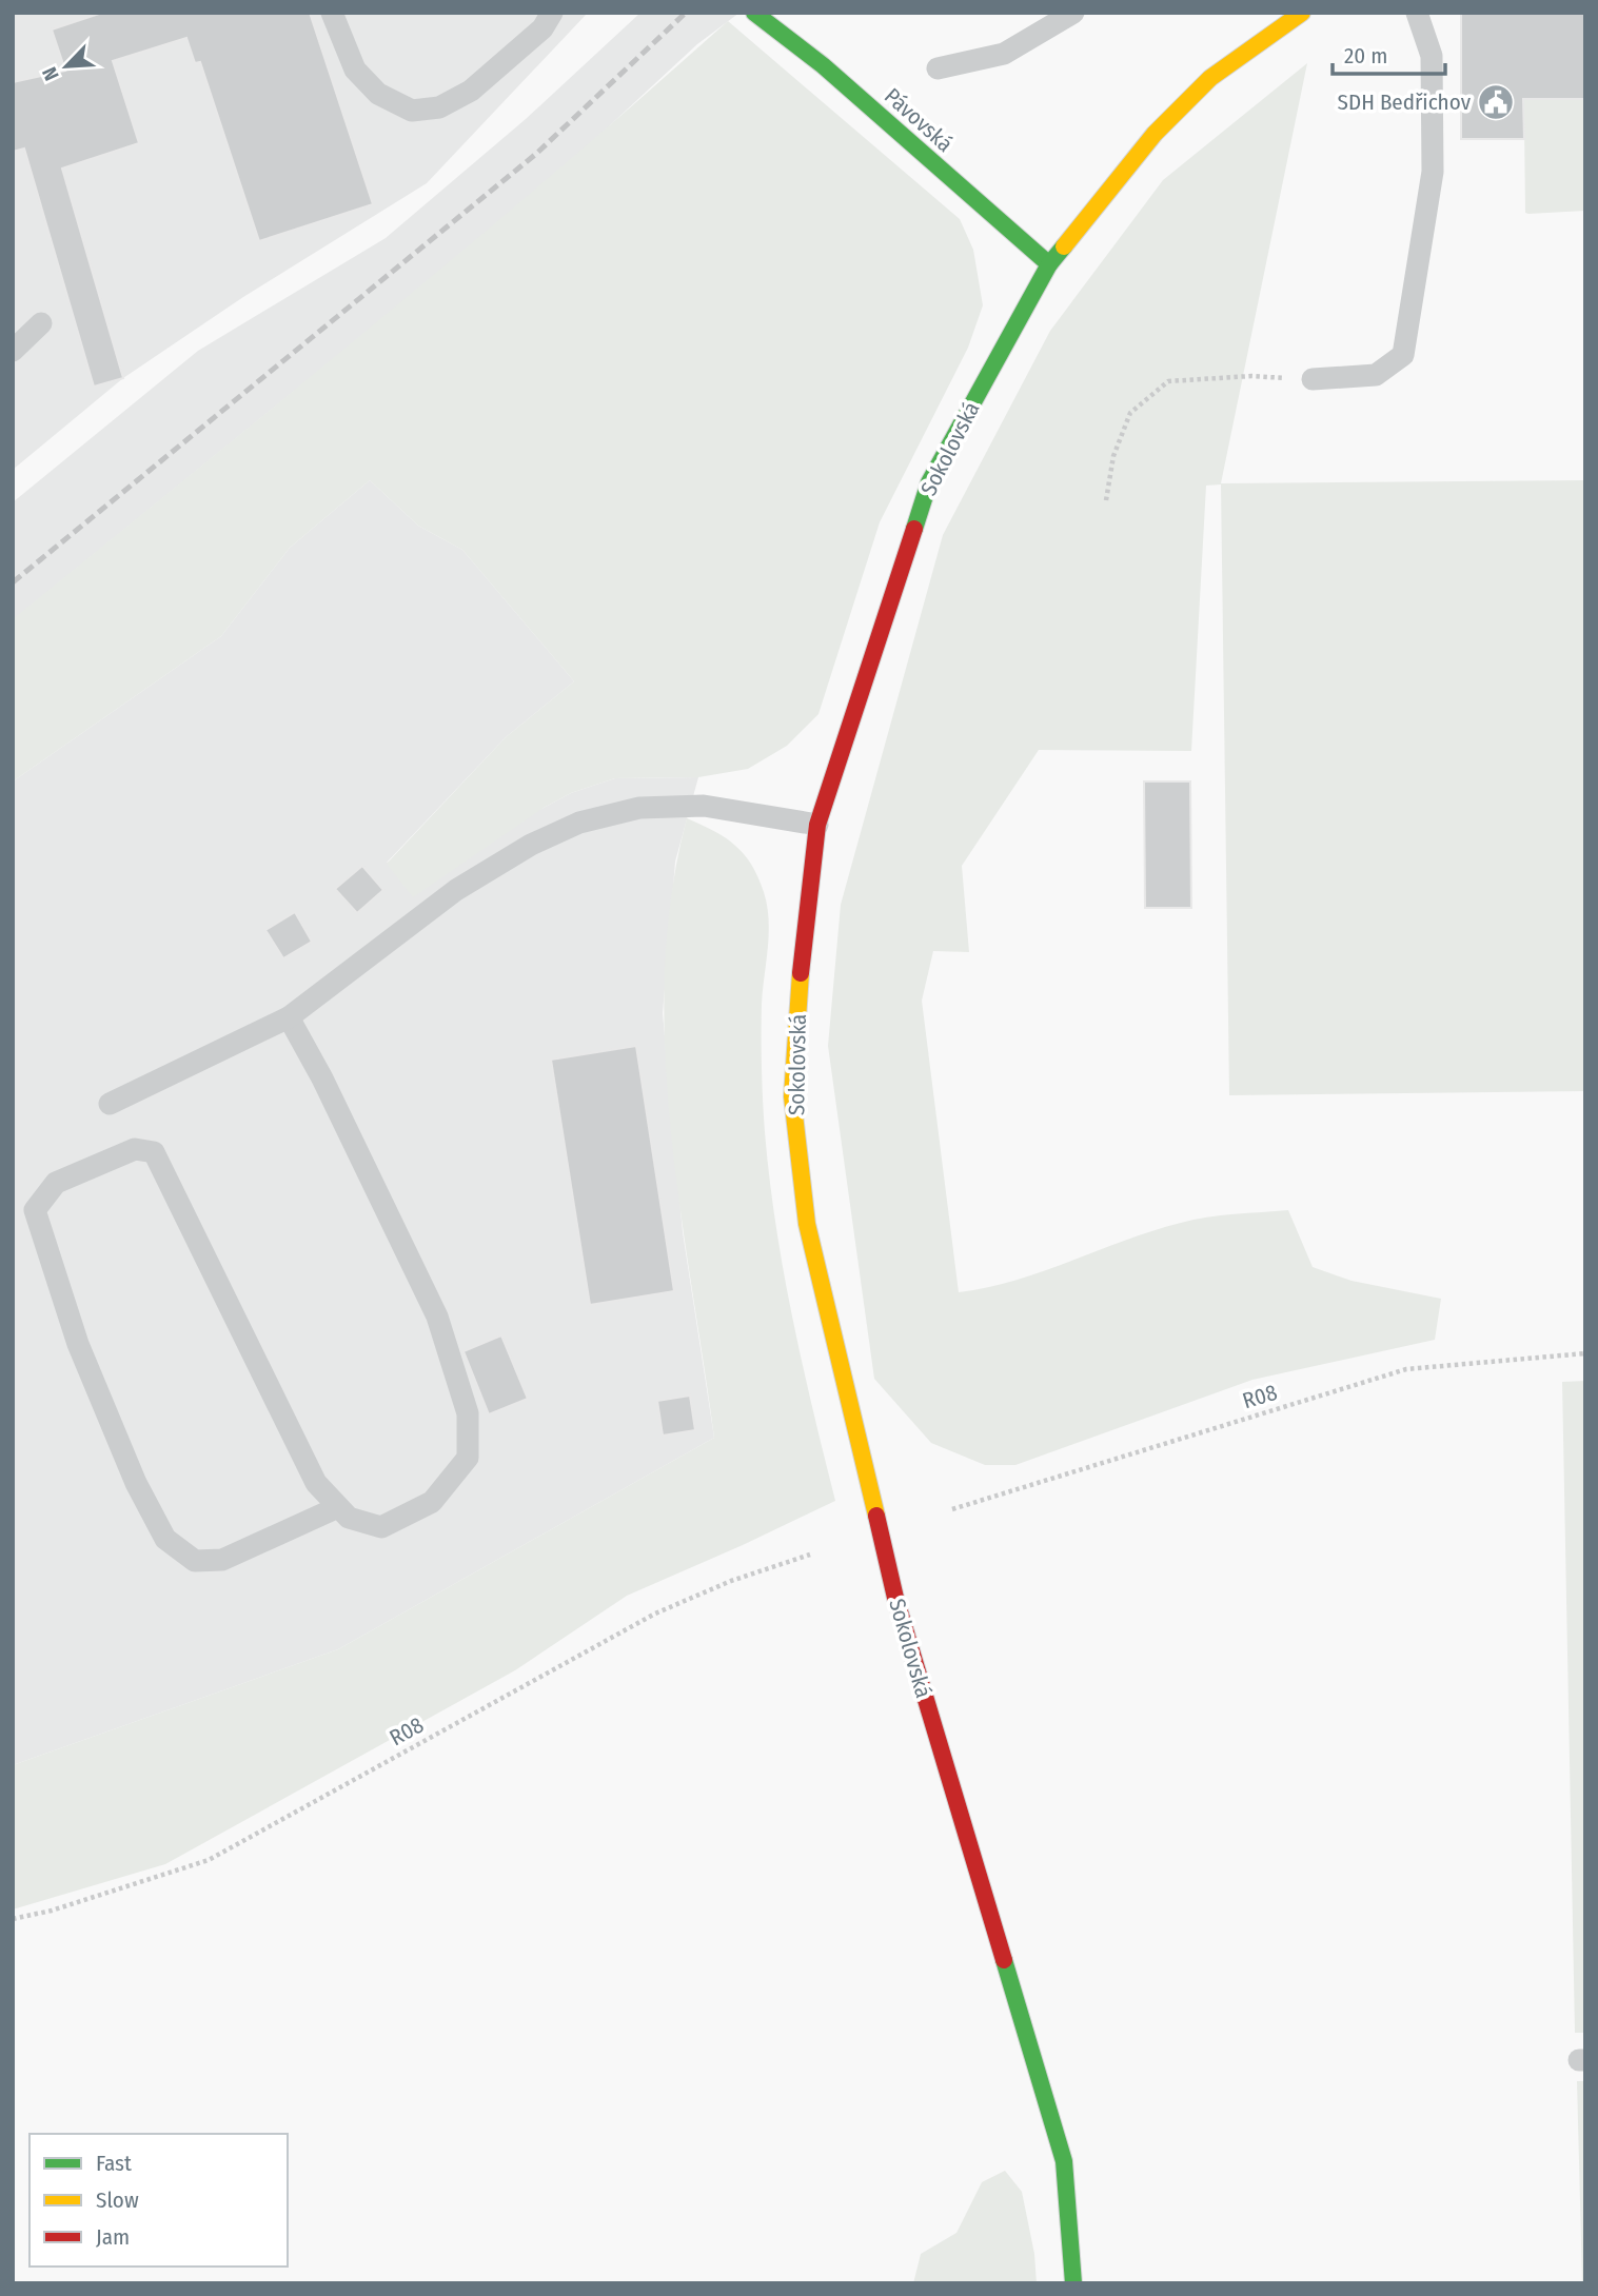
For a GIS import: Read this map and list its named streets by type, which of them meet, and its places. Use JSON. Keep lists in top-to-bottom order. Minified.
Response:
{"streets":{"street":["Pávovská","Sokolovská"],"path":["R08"]},"crossings":[["Pávovská","Sokolovská"]],"places":{"public building":["SDH Bedřichov"]},"legend":["Fast","Slow","Jam"],"scale_bar":"20 m","north":"bottom left"}
